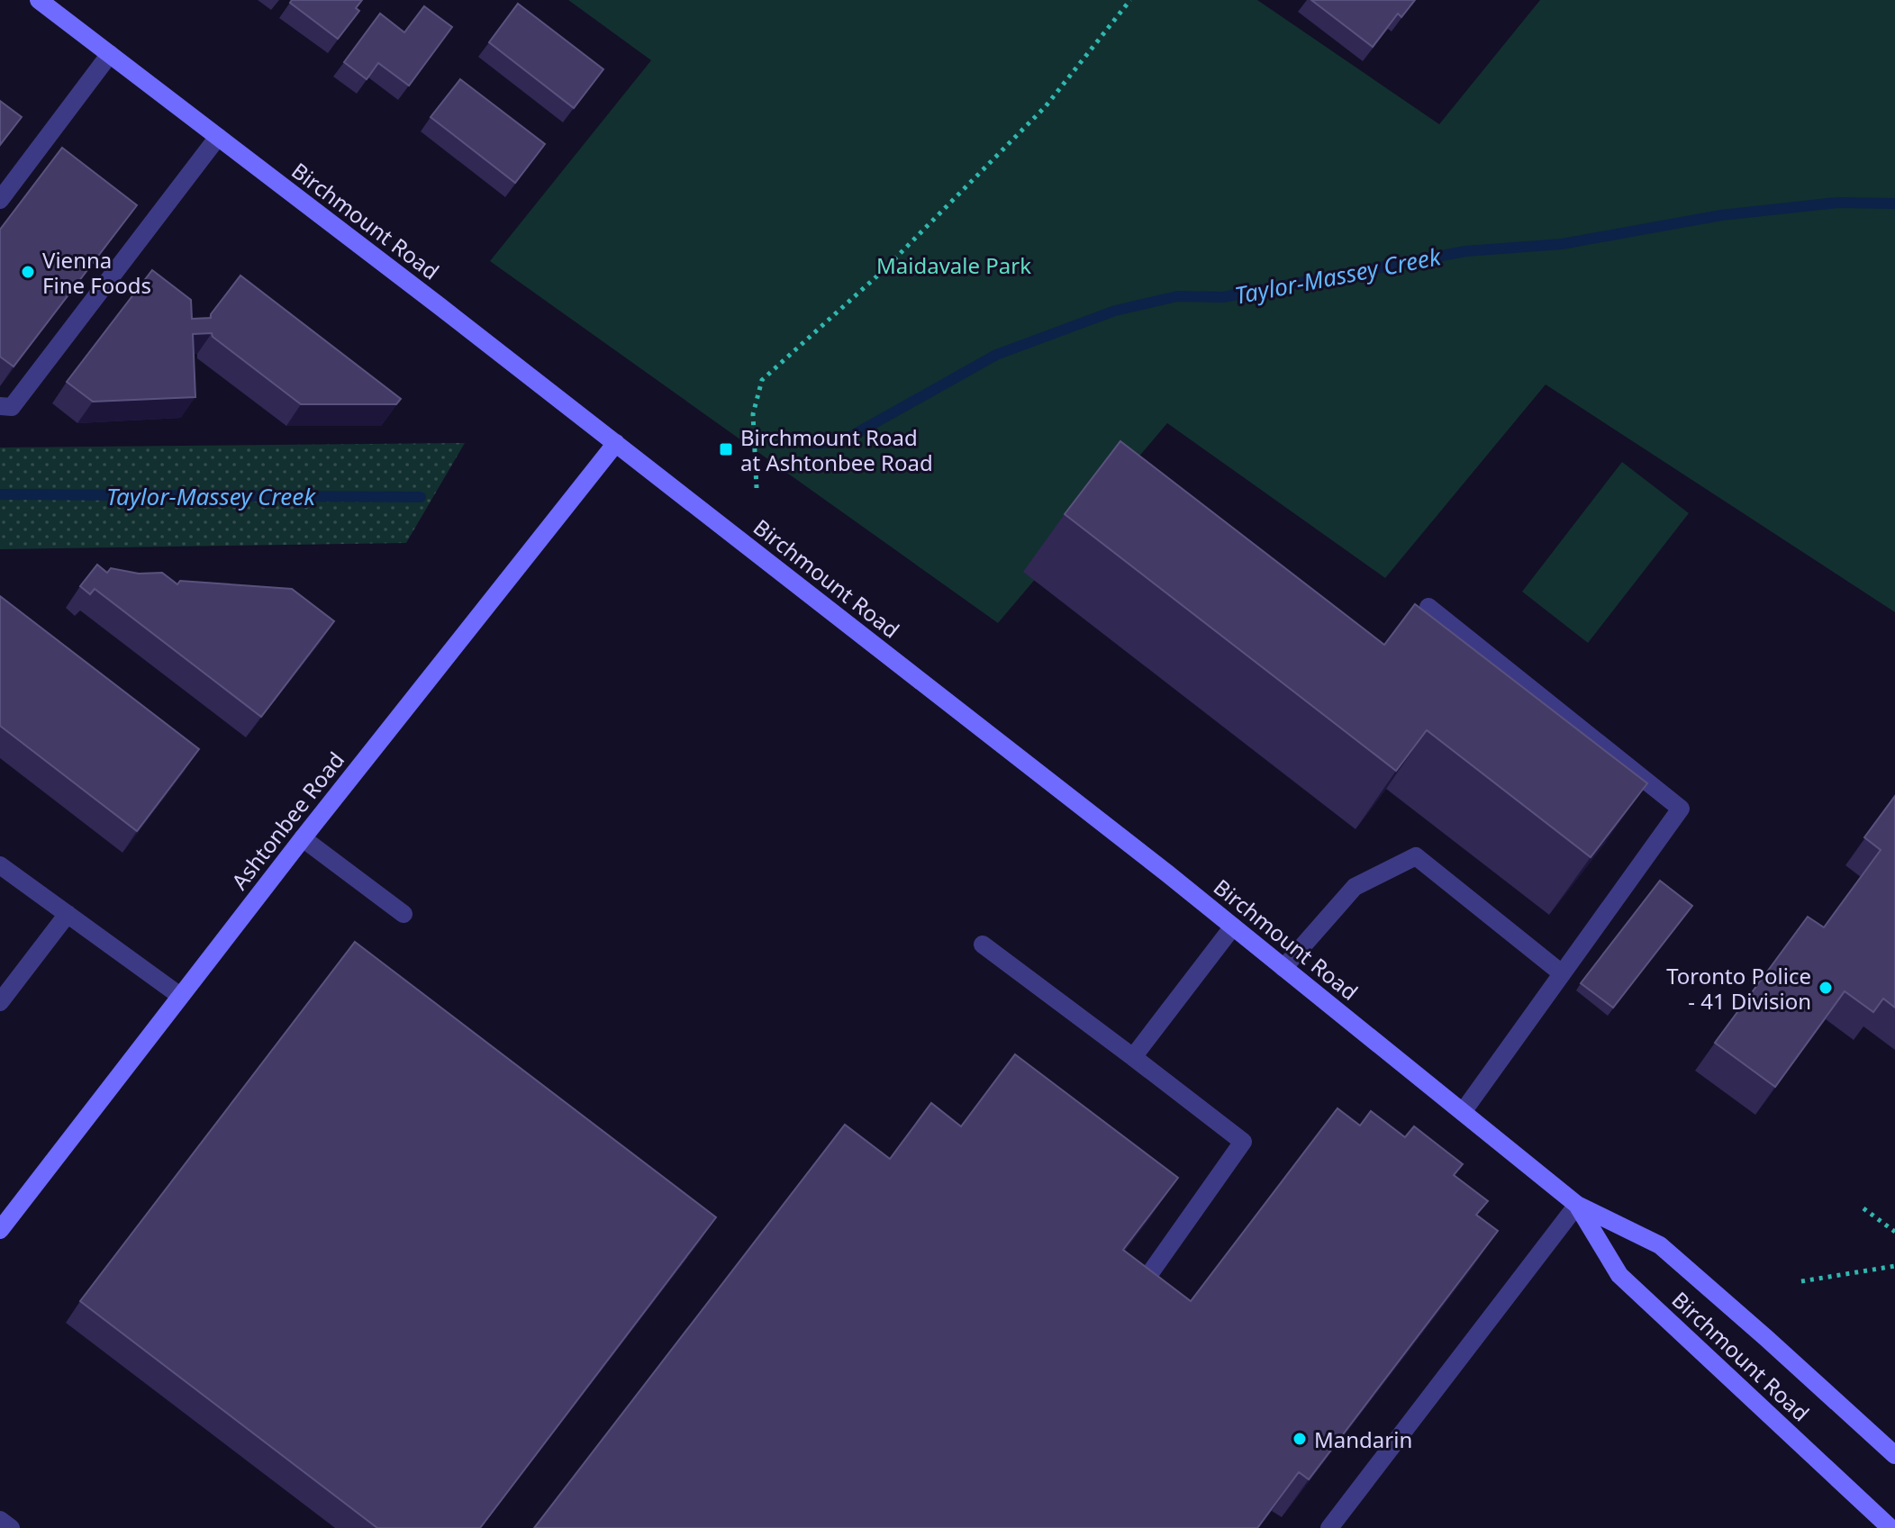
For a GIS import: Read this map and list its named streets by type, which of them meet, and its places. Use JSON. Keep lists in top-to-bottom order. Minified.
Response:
{"streets":{"main road":["Birchmount Road","Ashtonbee Road"]},"crossings":[["Birchmount Road","Ashtonbee Road"]],"water":["Taylor-Massey Creek"],"parks":["Maidavale Park"],"places":{"other":["Vienna Fine Foods","Toronto Police - 41 Division","Mandarin"],"transit":["Birchmount Road at Ashtonbee Road"]}}
